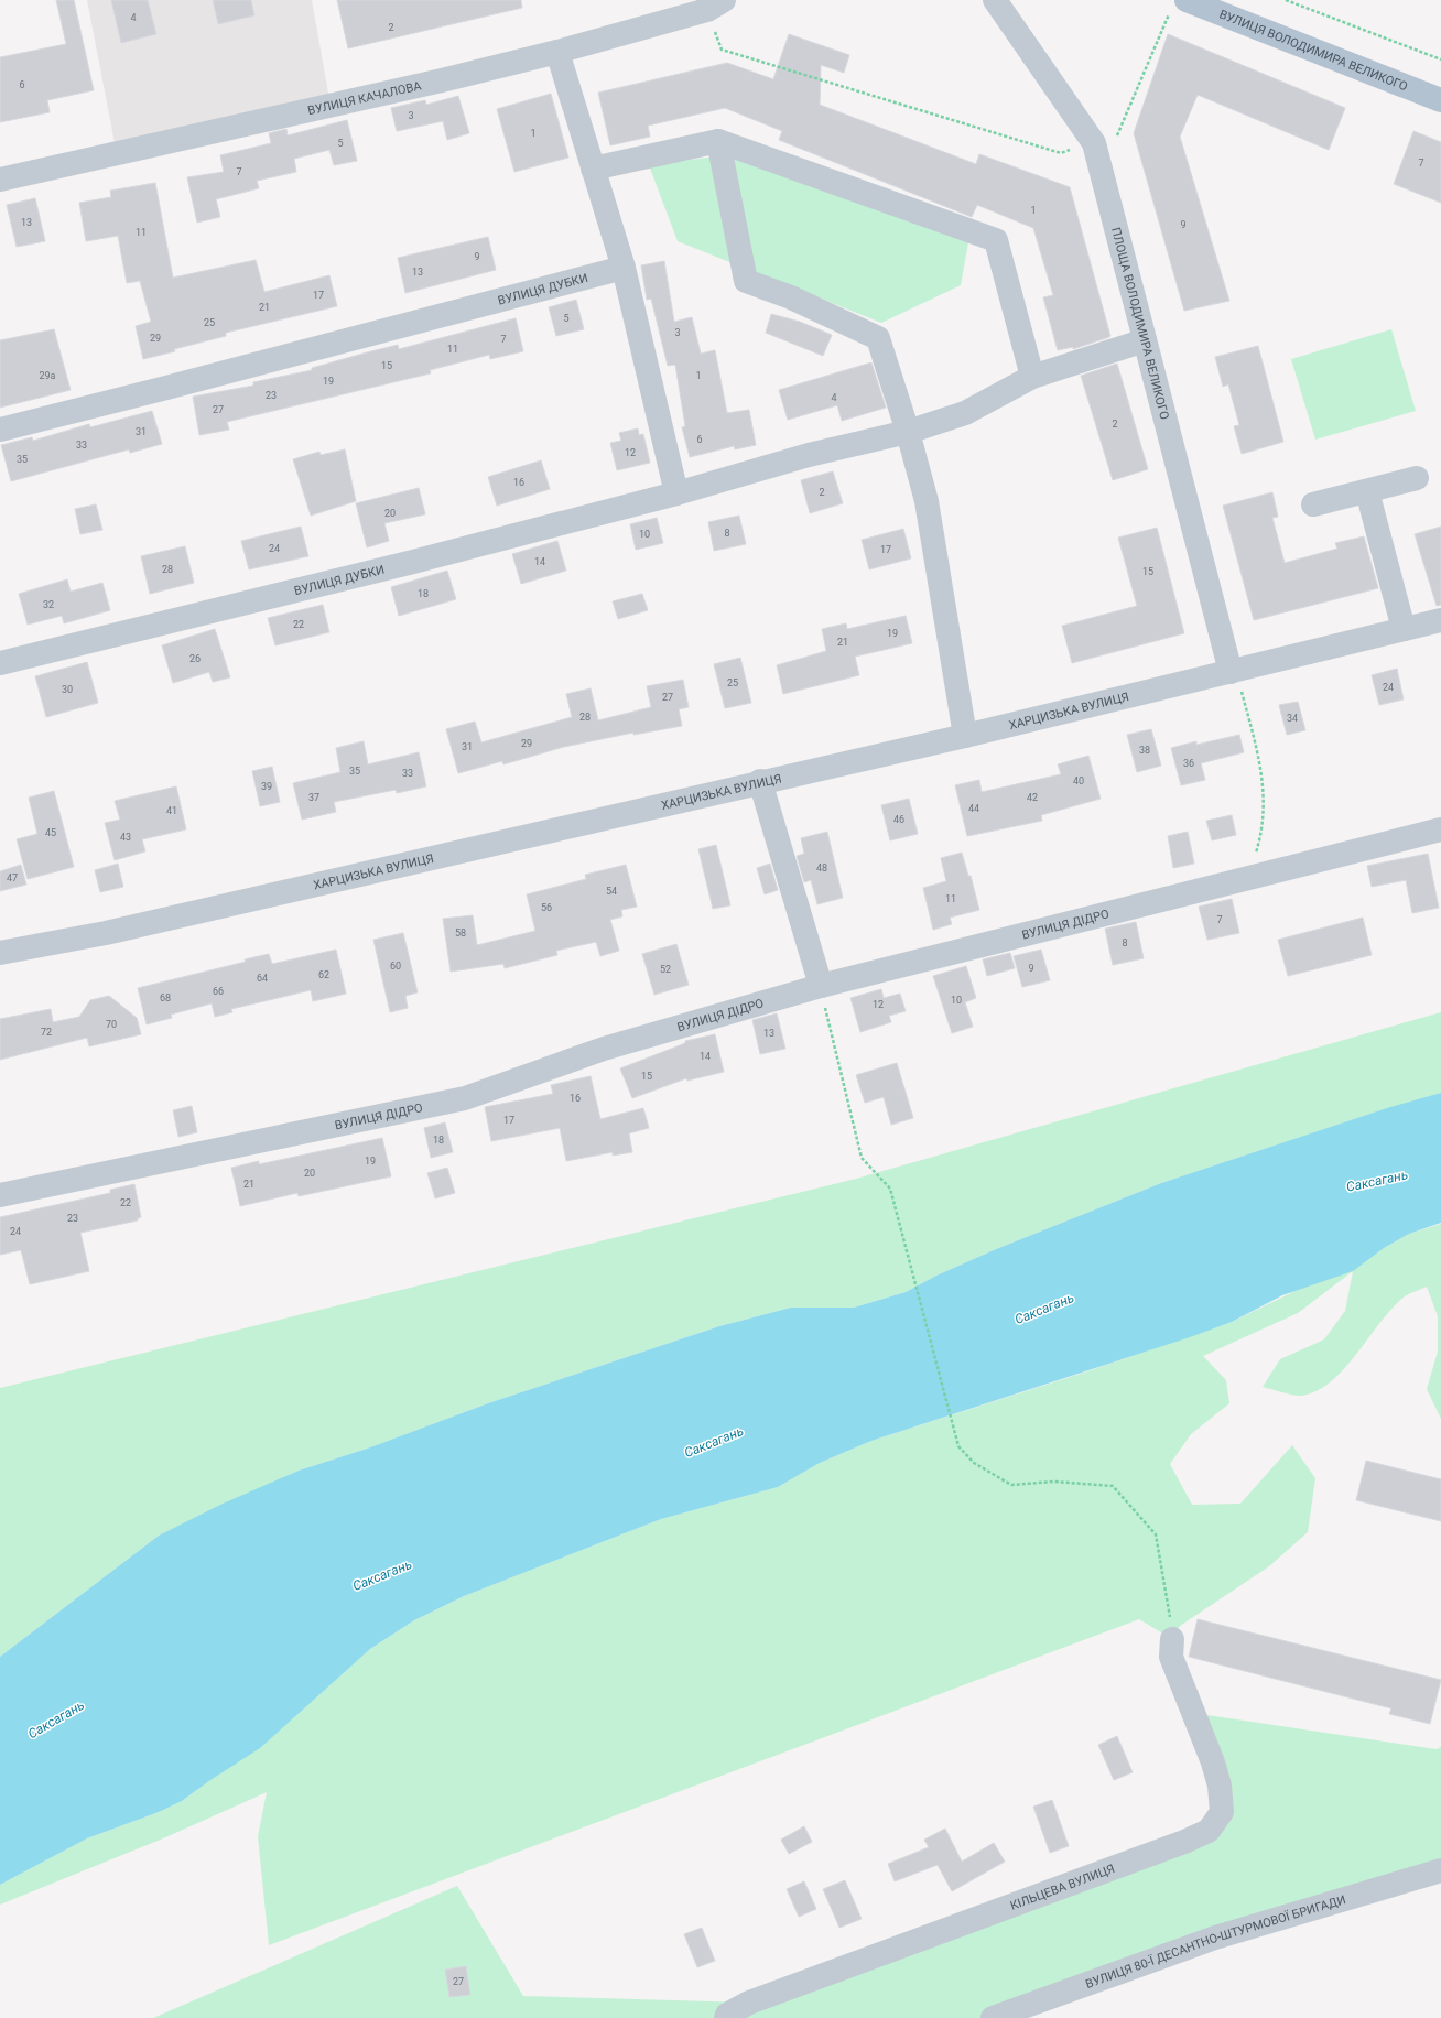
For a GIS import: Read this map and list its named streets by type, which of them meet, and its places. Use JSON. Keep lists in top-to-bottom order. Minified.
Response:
{"streets":{"main road":["ВУЛИЦЯ ВОЛОДИМИРА ВЕЛИКОГО"],"street":["ВУЛИЦЯ КАЧАЛОВА","ВУЛИЦЯ ДУБКИ","ПЛОЩА ВОЛОДИМИРА ВЕЛИКОГО","ХАРЦИЗЬКА ВУЛИЦЯ","ВУЛИЦЯ ДІДРО","КІЛЬЦЕВА ВУЛИЦЯ","ВУЛИЦЯ 80-Ї ДЕСАНТНО-ШТУРМОВОЇ БРИГАДИ"]},"crossings":[["ВУЛИЦЯ ДУБКИ","ПЛОЩА ВОЛОДИМИРА ВЕЛИКОГО"],["ПЛОЩА ВОЛОДИМИРА ВЕЛИКОГО","ХАРЦИЗЬКА ВУЛИЦЯ"]],"water":["Саксагань"],"house_numbers":["4","2","6","3","1","5","7","7","1","13","9","11","9","13","17","21","5","25","3","29","7","11","15","29а","1","19","23","4","27","2","31","6","33","12","35","16","2","20","8","10","24","17","14","28","15","18","32","22","19","21","26","25","24","30","27","28","34","29","31","38","36","35","33","40","39","37","42","44","41","46","45","43","48","47","54","11","56","7","58","8","60","9","52","62","64","66","68","10","12","70","72","13","14","15","16","17","18","19","20","21","22","23","24","27"]}
